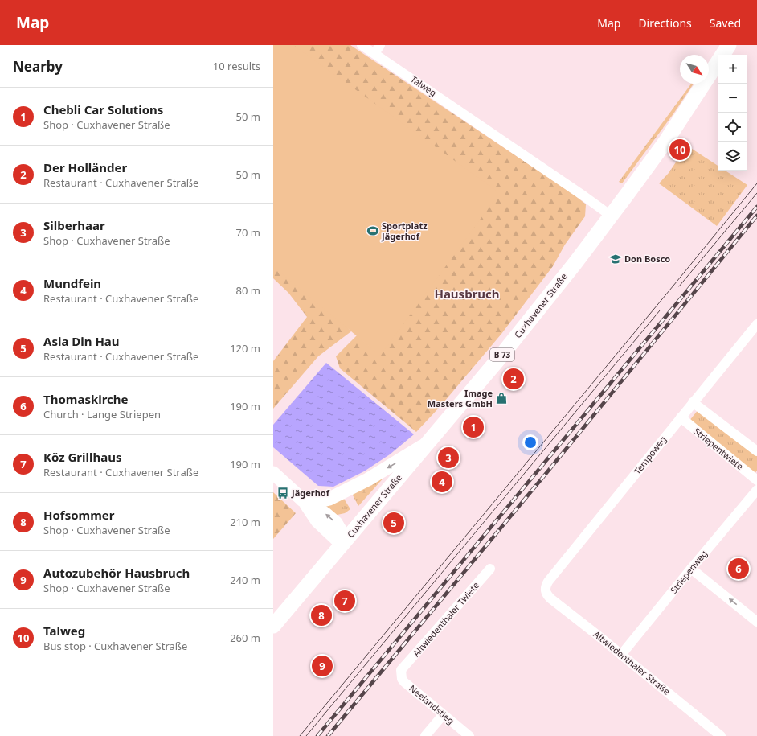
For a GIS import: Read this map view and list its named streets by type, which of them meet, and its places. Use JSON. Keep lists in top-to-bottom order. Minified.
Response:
{"streets":{"main road":["Cuxhavener Straße","B 73"],"street":["Talweg","Striepentwiete","Tempoweg","Striepenweg","Altwiedenthaler Twiete","Altwiedenthaler Straße","Neelandstieg"]},"crossings":[["Talweg","Cuxhavener Straße"],["Striepentwiete","Tempoweg"],["Tempoweg","Altwiedenthaler Straße"],["Striepenweg","Altwiedenthaler Straße"],["Altwiedenthaler Twiete","Neelandstieg"]],"districts":["Hausbruch"],"places":{"sports":["Sportplatz Jägerhof"],"school or university":["Don Bosco"],"shop":["Image Masters GmbH"],"bus stop":["Jägerhof"]},"north":"bottom right","page":{"header":"Map","nav":["Map","Directions","Saved"],"heading":["Nearby","10 results"],"map_buttons":["+","−"],"list":[{"mark":"1","name":"Chebli Car Solutions","note":"Shop · Cuxhavener Straße","value":"50 m"},{"mark":"2","name":"Der Holländer","note":"Restaurant · Cuxhavener Straße","value":"50 m"},{"mark":"3","name":"Silberhaar","note":"Shop · Cuxhavener Straße","value":"70 m"},{"mark":"4","name":"Mundfein","note":"Restaurant · Cuxhavener Straße","value":"80 m"},{"mark":"5","name":"Asia Din Hau","note":"Restaurant · Cuxhavener Straße","value":"120 m"},{"mark":"6","name":"Thomaskirche","note":"Church · Lange Striepen","value":"190 m"},{"mark":"7","name":"Köz Grillhaus","note":"Restaurant · Cuxhavener Straße","value":"190 m"},{"mark":"8","name":"Hofsommer","note":"Shop · Cuxhavener Straße","value":"210 m"},{"mark":"9","name":"Autozubehör Hausbruch","note":"Shop · Cuxhavener Straße","value":"240 m"},{"mark":"10","name":"Talweg","note":"Bus stop · Cuxhavener Straße","value":"260 m"}],"pins":["10","2","1","3","4","5","6","7","8","9"]}}
